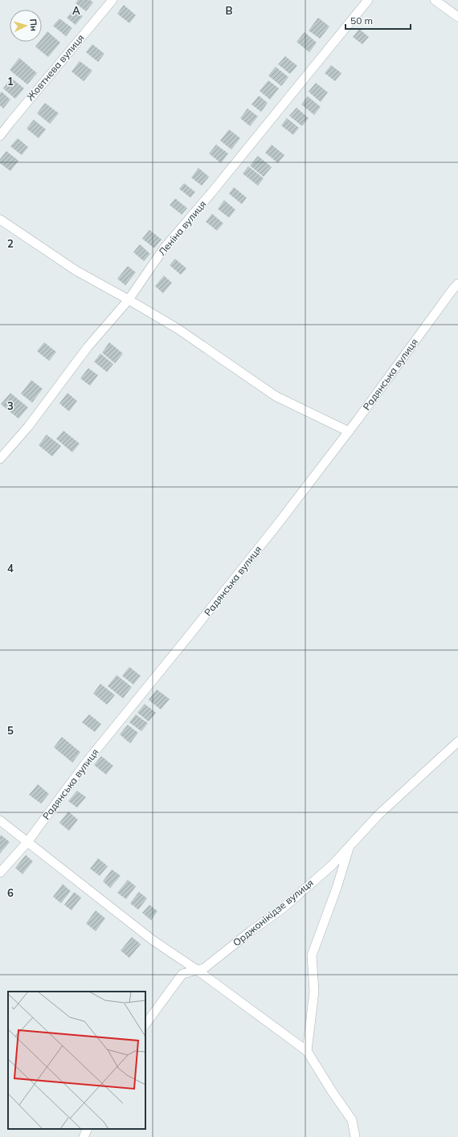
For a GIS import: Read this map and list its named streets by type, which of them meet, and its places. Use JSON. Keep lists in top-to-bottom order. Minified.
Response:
{"streets":{"street":["Жовтнева вулиця","Леніна вулиця","Радянська вулиця","Орджонікідзе вулиця"]},"scale_bar":"50 m","north":"right","grid":{"columns":["A","B"],"rows":["1","2","3","4","5","6"]}}
